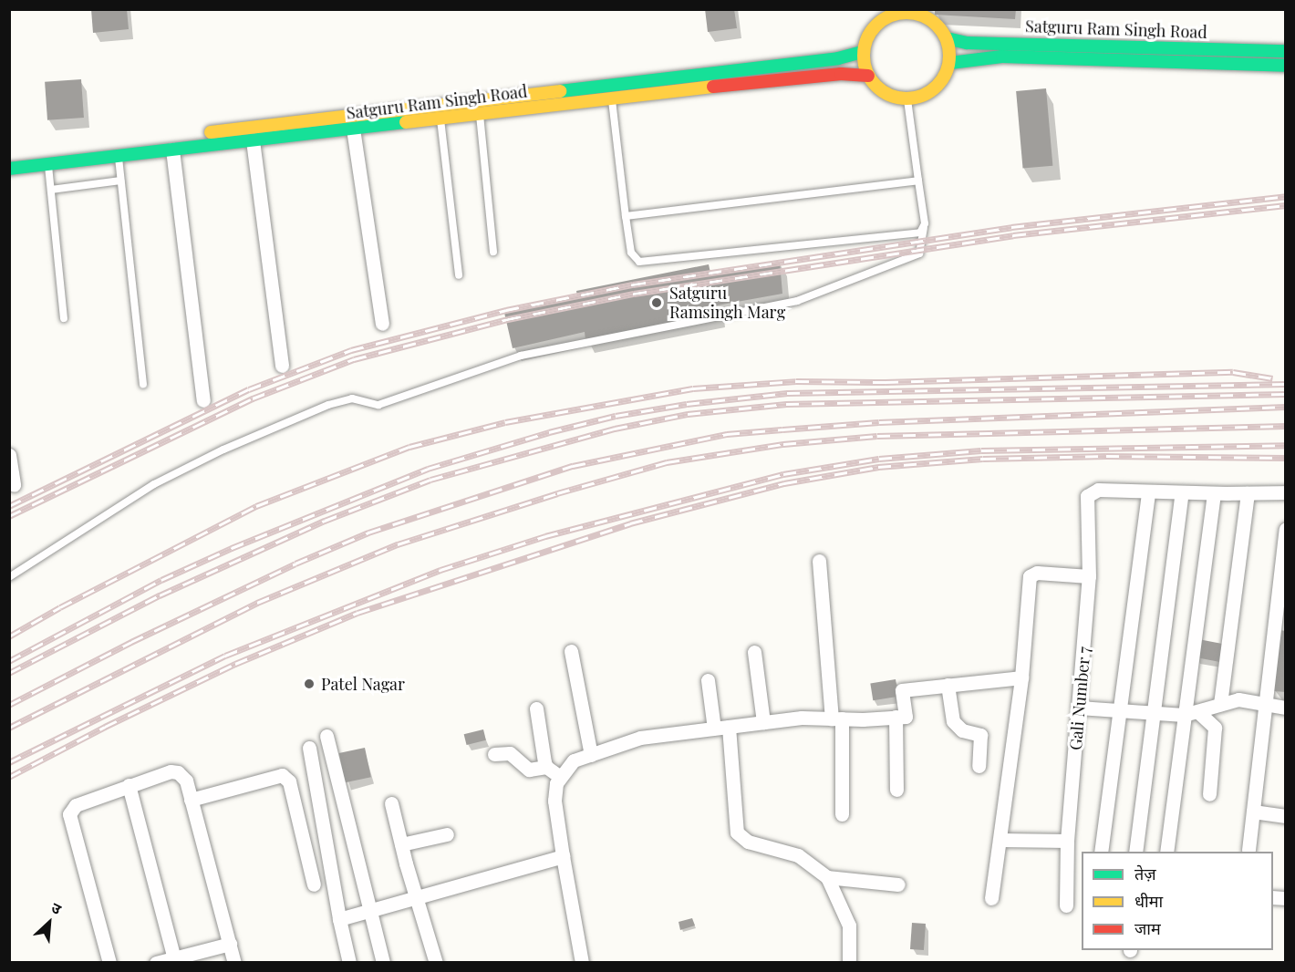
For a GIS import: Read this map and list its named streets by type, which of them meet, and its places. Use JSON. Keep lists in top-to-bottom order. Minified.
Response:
{"streets":{"street":["Satguru Ram Singh Road","Gali Number 7"]},"places":["Satguru Ramsingh Marg","Patel Nagar"],"legend":["तेज़","धीमा","जाम"],"north":"top right"}
